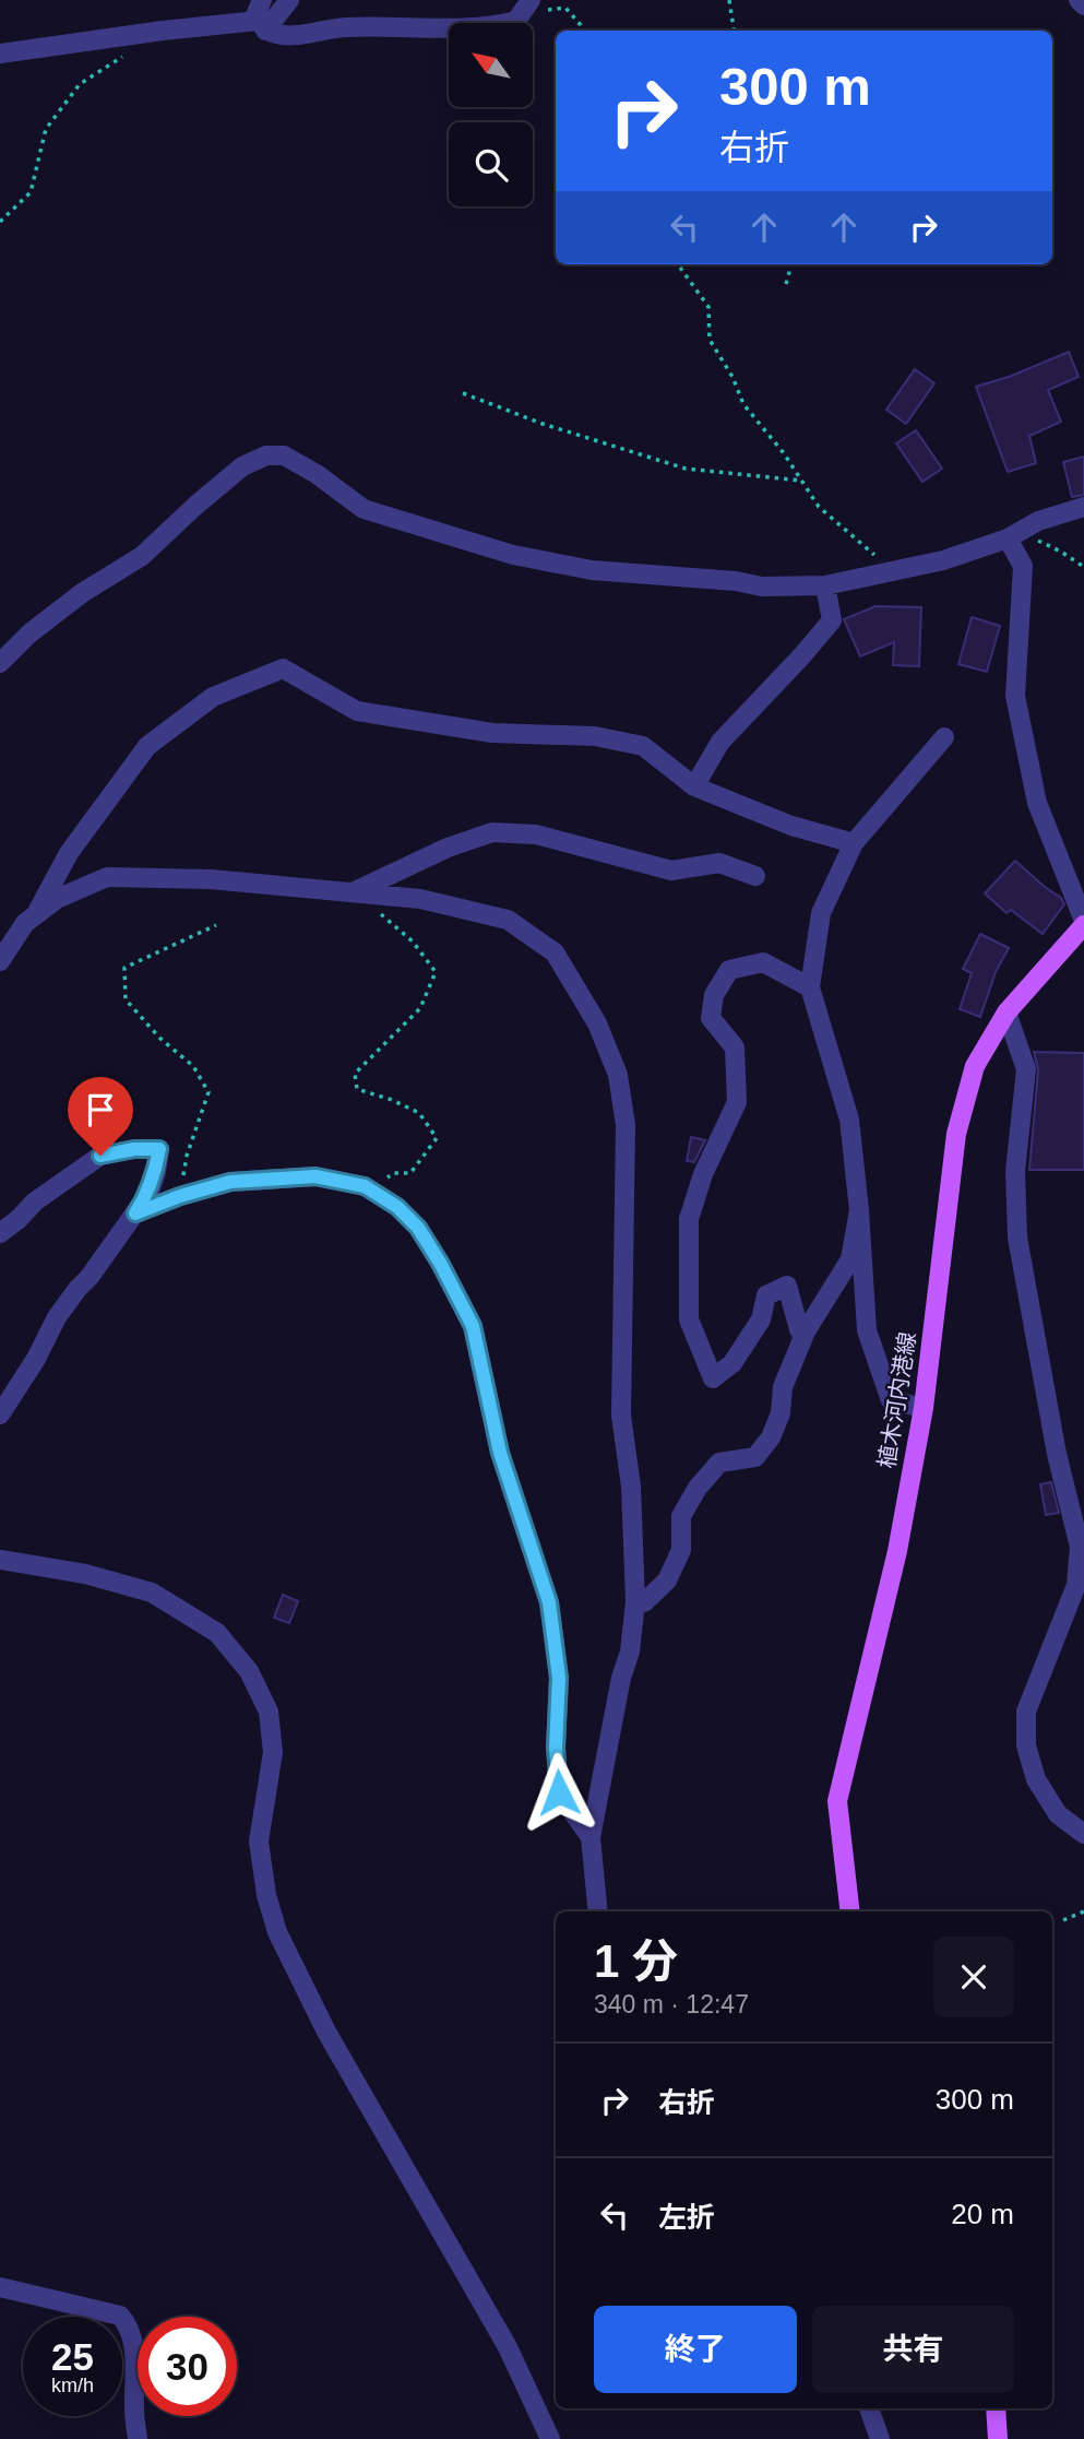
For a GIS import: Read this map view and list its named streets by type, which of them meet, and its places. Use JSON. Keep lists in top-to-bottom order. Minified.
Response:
{"streets":{"main road":["植木河内港線"]},"north":"top left","page":{"turn":["300 m","右折"],"heading":["1 分","340 m · 12:47"],"list":[{"name":"右折","value":"300 m"},{"name":"左折","value":"20 m"}],"buttons":["終了","共有"],"speed":"25 km/h","limit":"30"}}
